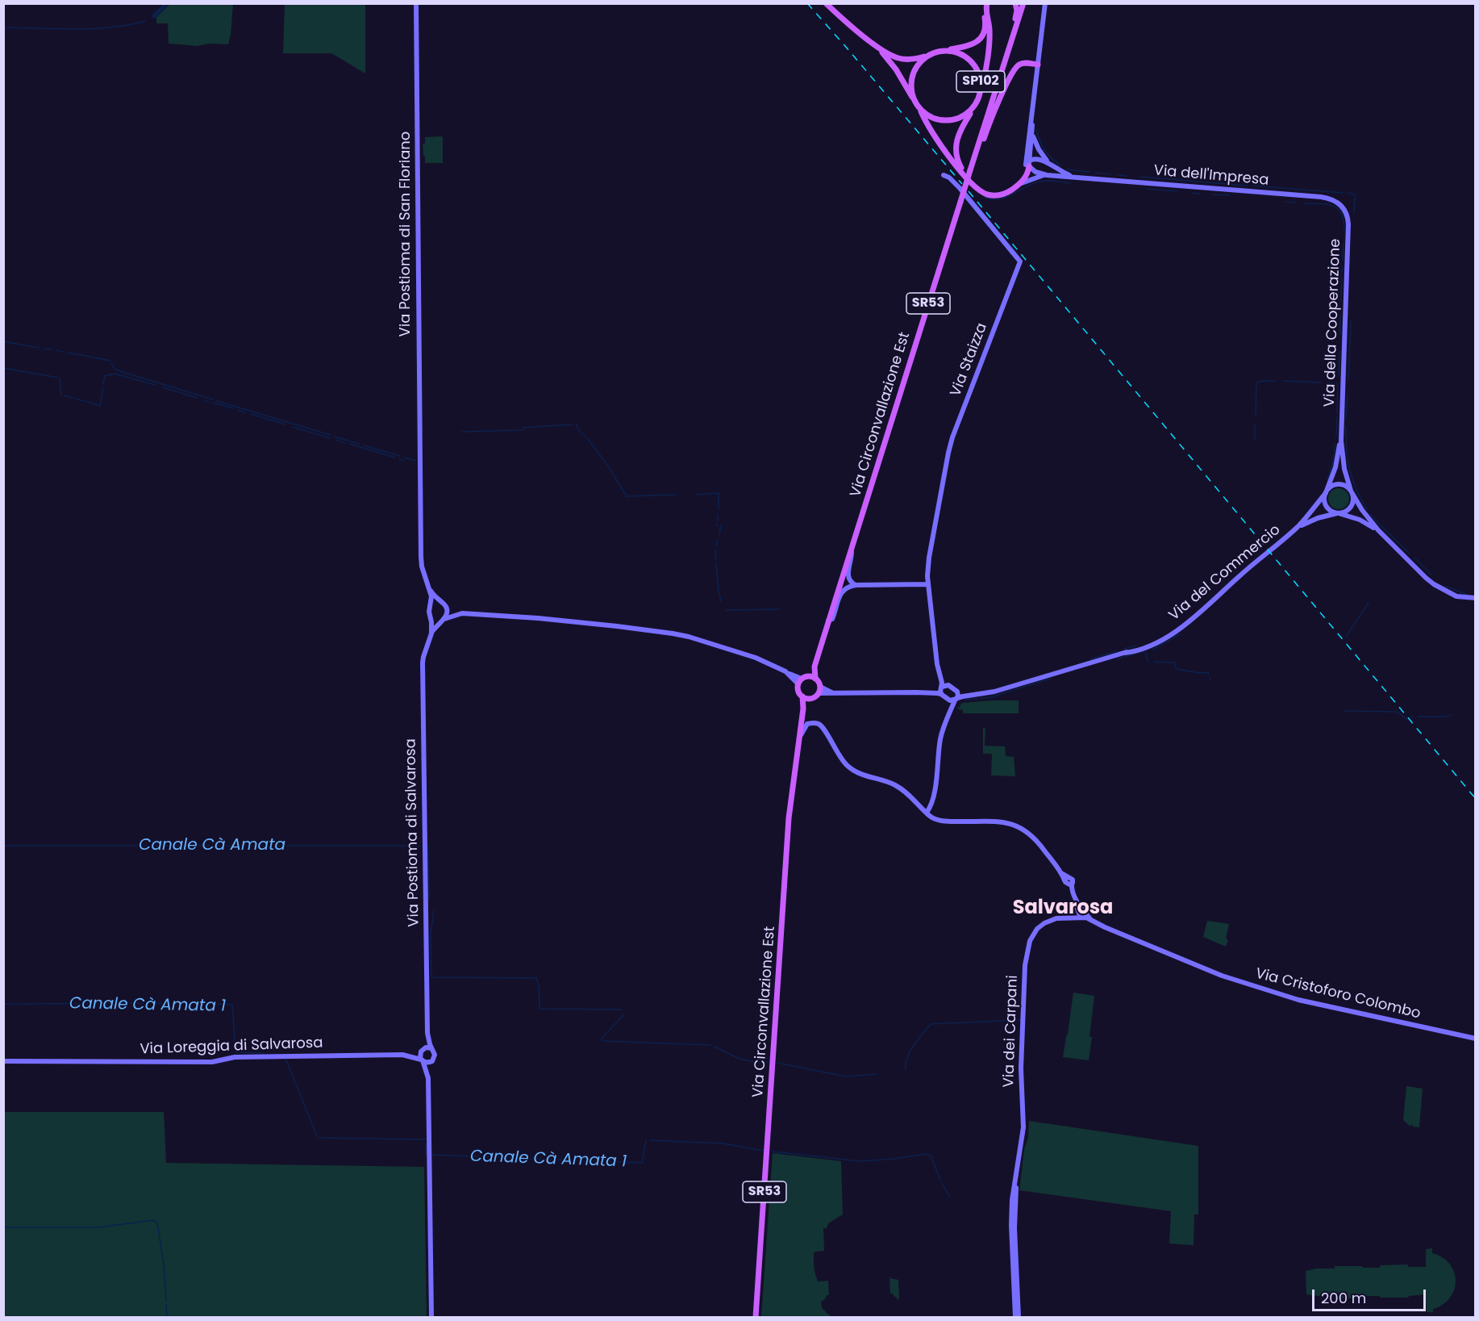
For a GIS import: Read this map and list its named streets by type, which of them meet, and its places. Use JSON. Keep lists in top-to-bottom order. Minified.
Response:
{"streets":{"main road":["SP102","SR53","Via Circonvallazione Est"],"street":["Via dell'Impresa","Via Postioma di San Floriano","Via della Cooperazione","Via Staizza","Via del Commercio","Via Postioma di Salvarosa","Via Cristoforo Colombo","Via dei Carpani","Via Loreggia di Salvarosa"]},"crossings":[["Via dell'Impresa","Via della Cooperazione"],["Via Postioma di San Floriano","Via Postioma di Salvarosa"],["Via della Cooperazione","Via del Commercio"],["Via Postioma di Salvarosa","Via Loreggia di Salvarosa"],["Via Cristoforo Colombo","Via dei Carpani"]],"districts":["Salvarosa"],"water":["Canale Cà Amata","Canale Cà Amata 1"],"scale_bar":"200 m"}
